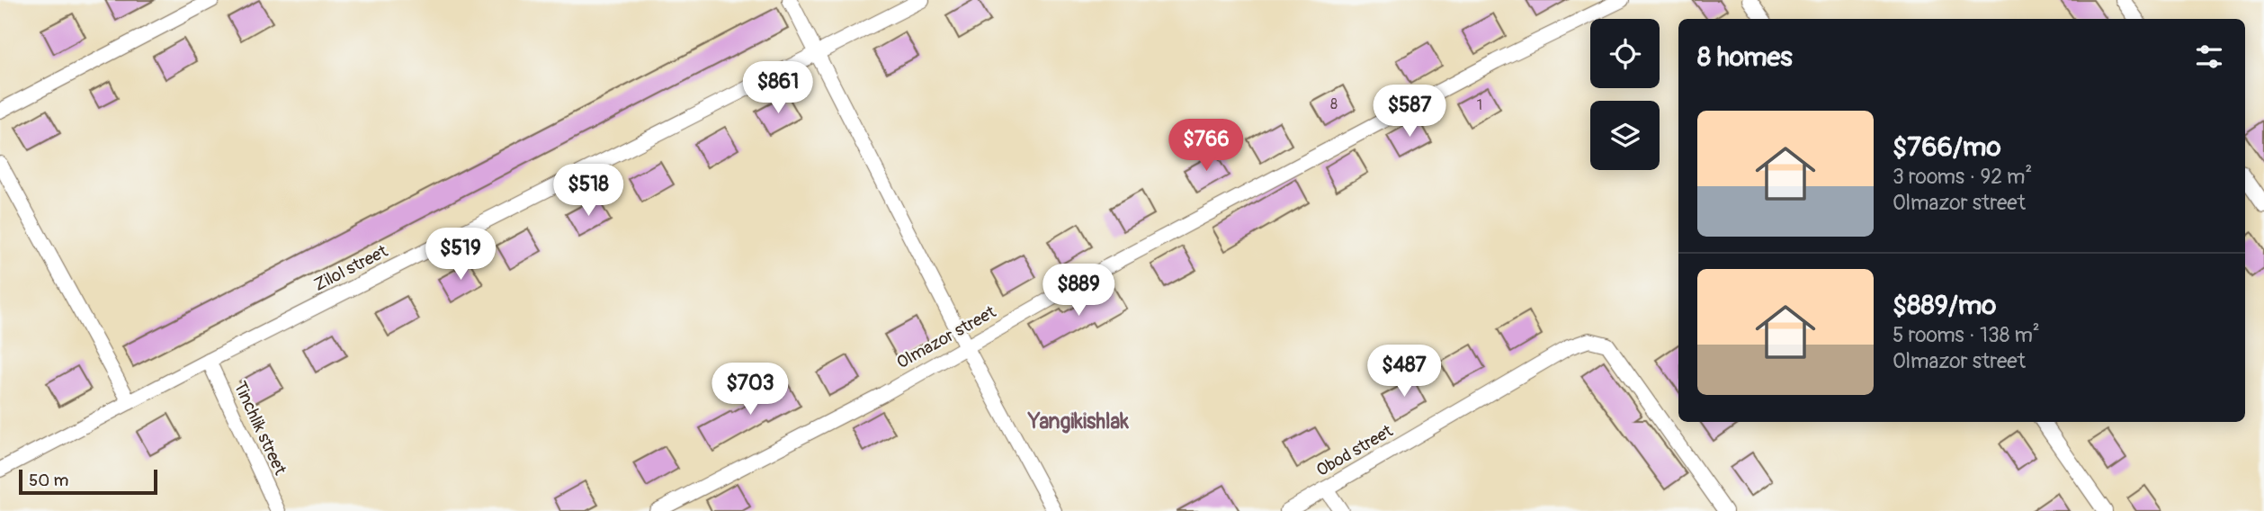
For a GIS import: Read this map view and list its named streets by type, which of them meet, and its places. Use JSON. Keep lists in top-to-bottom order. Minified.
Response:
{"streets":{"street":["Zilol street","Olmazor street","Tinchlik street","Obod street"]},"crossings":[["Zilol street","Tinchlik street"]],"districts":["Yangikishlak"],"house_numbers":["8","1"],"scale_bar":"50 m","page":{"heading":"8 homes","price":["$861","$587","$766","$518","$519","$889","$487","$703"],"list":[{"name":"$766/mo","note":"3 rooms · 92 m² · Olmazor street"},{"name":"$889/mo","note":"5 rooms · 138 m² · Olmazor street"}],"scale":"50 m"}}
